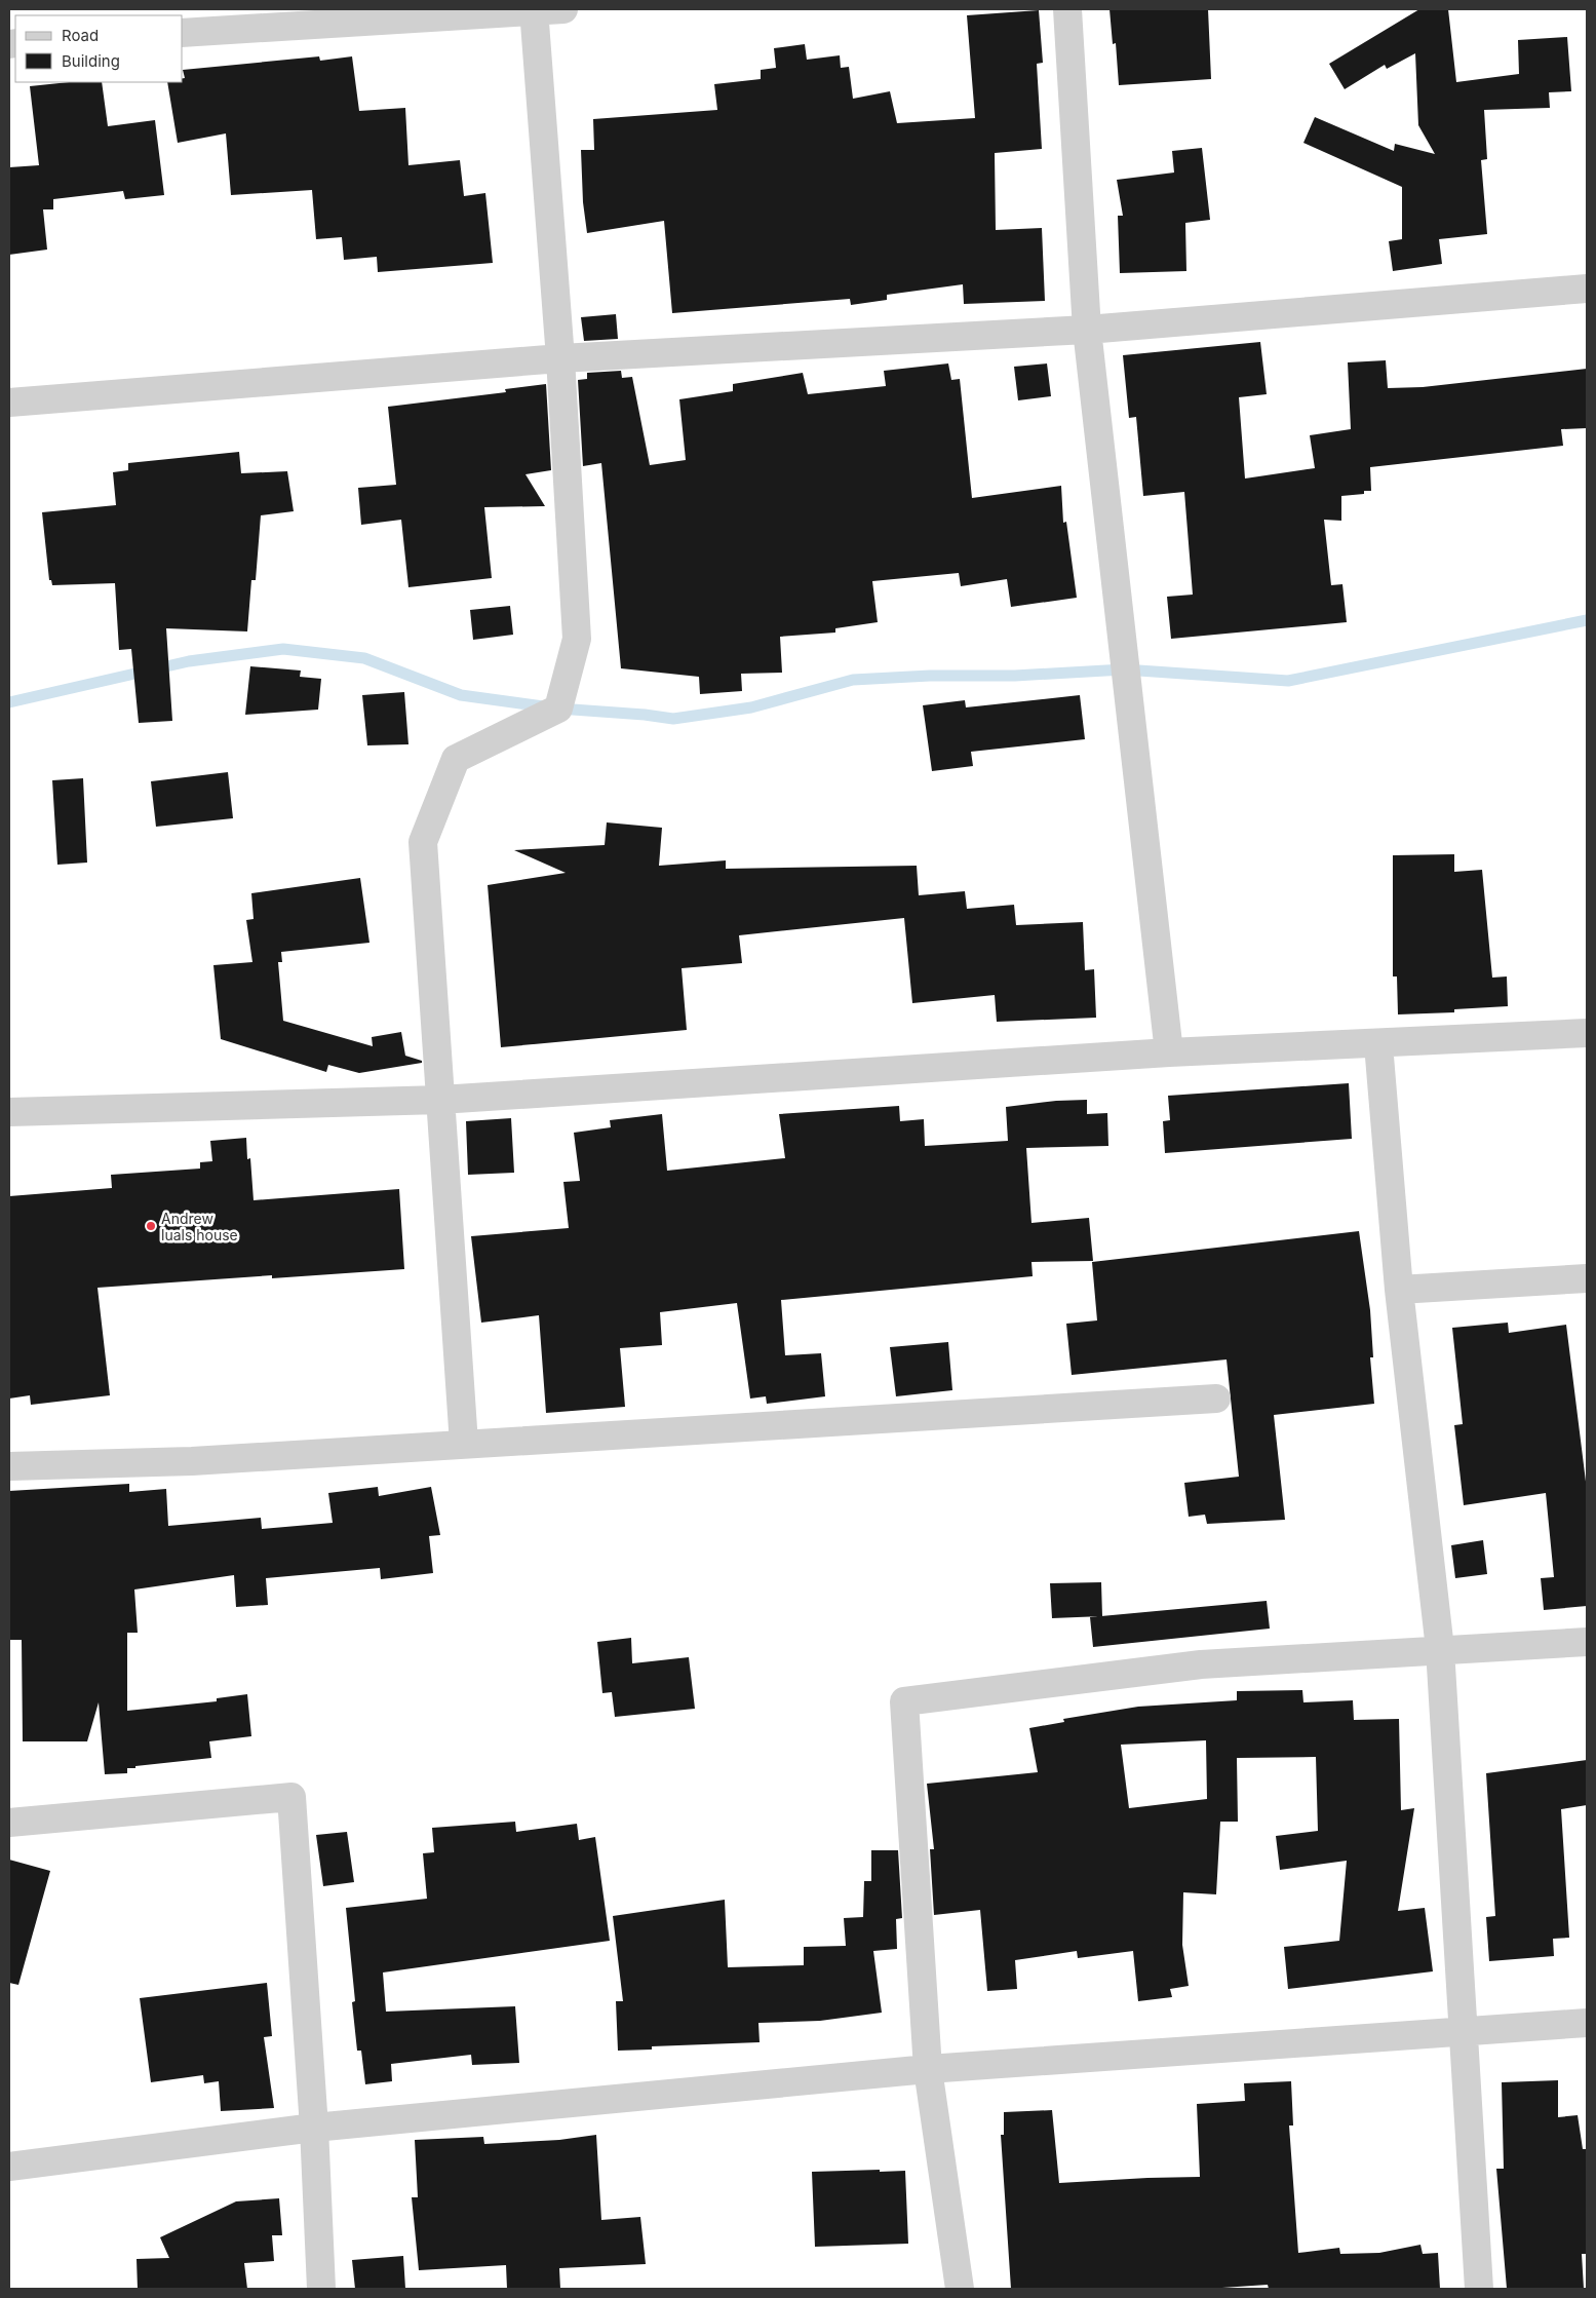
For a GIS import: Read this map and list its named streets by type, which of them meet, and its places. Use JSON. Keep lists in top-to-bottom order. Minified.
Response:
{"places":["Andrew luals house"],"legend":["Road","Building"]}
